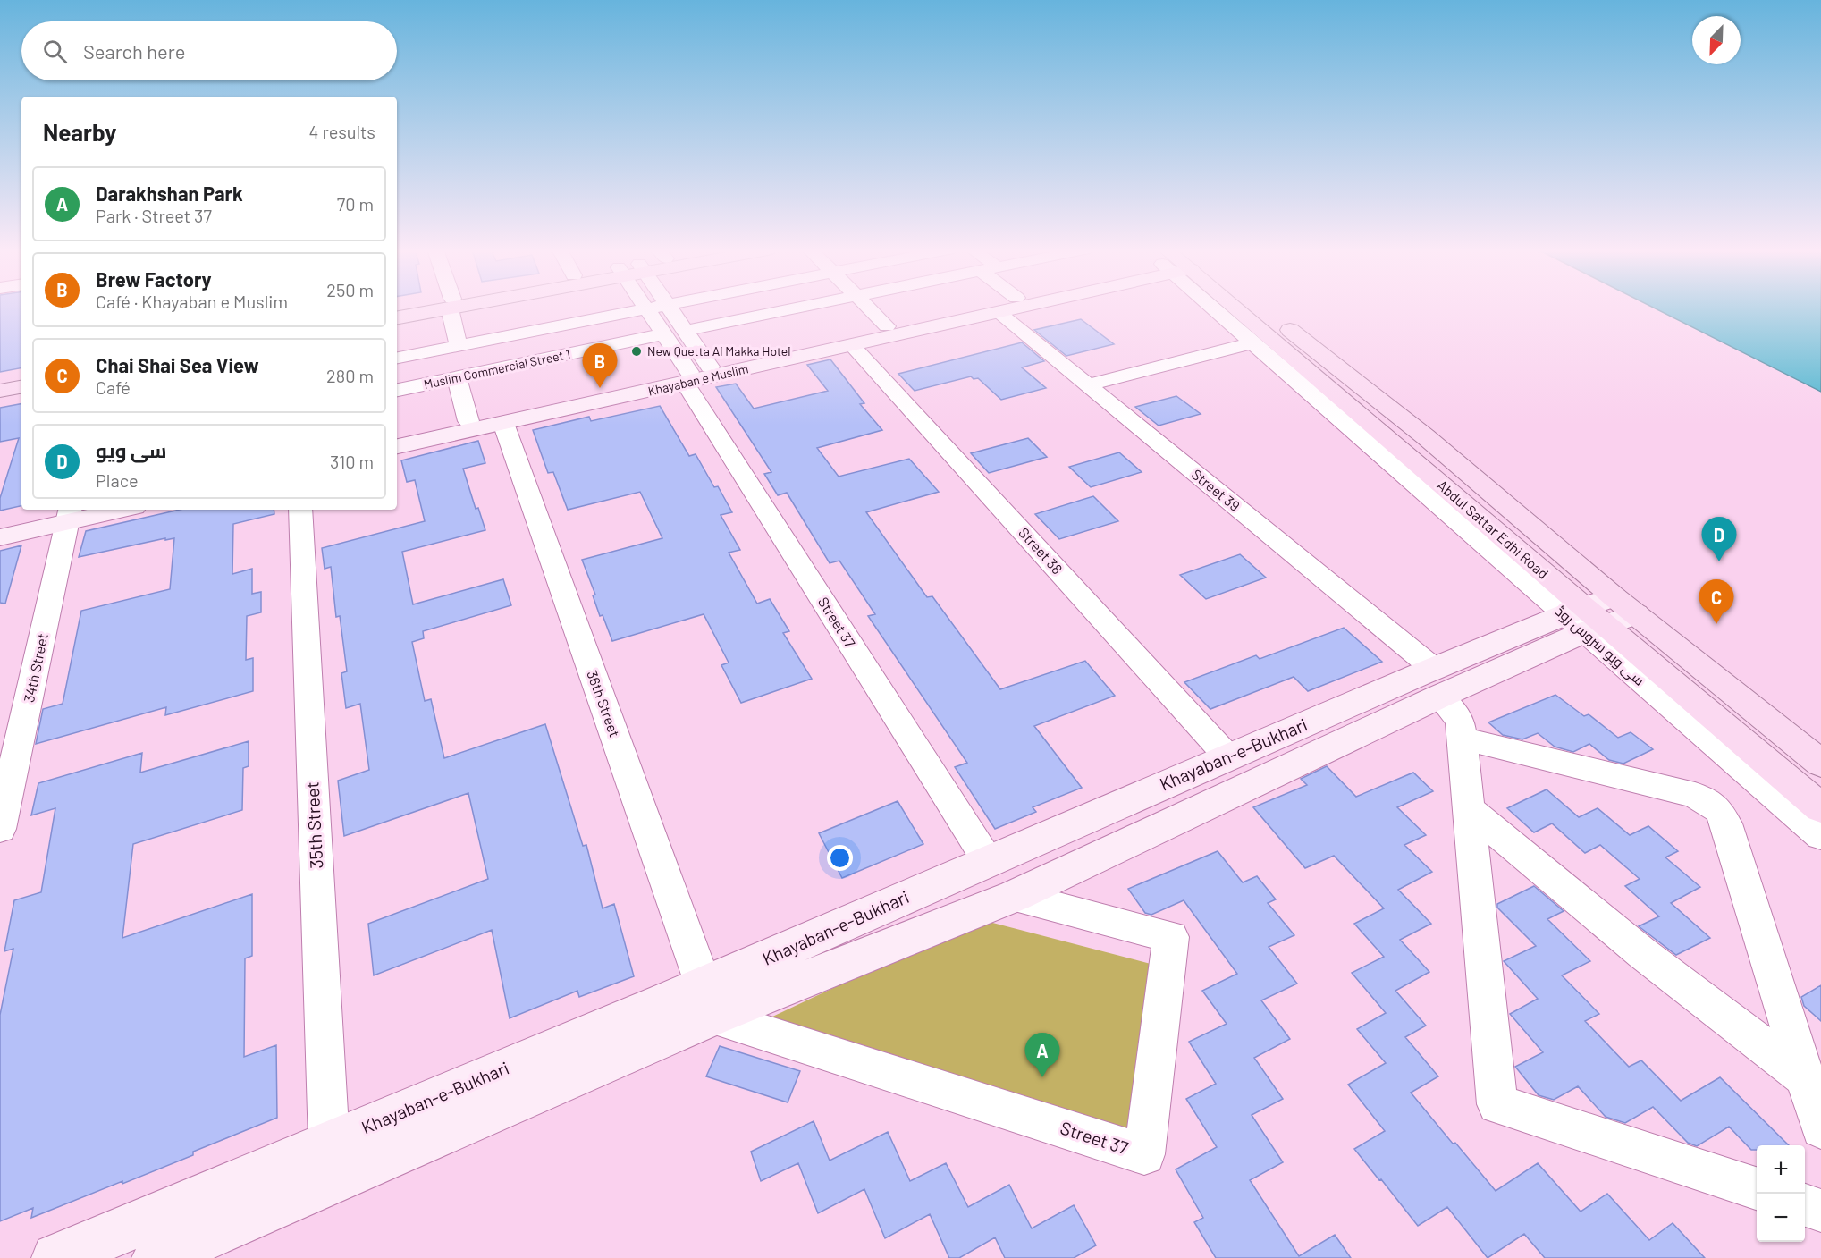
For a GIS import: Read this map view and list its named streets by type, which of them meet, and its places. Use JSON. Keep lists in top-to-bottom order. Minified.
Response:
{"streets":{"main road":["Abdul Sattar Edhi Road"],"street":["Muslim Commercial Street 1","Khayaban e Muslim","Street 39","Street 38","Street 37","سی ویو سروس روڈ","34th Street","36th Street","Khayaban-e-Bukhari","35th Street"]},"crossings":[["Muslim Commercial Street 1","Street 37"],["Khayaban e Muslim","Street 39"],["Khayaban e Muslim","Street 38"],["Khayaban e Muslim","Street 37"],["Khayaban e Muslim","36th Street"],["Street 39","Khayaban-e-Bukhari"],["Abdul Sattar Edhi Road","سی ویو سروس روڈ"],["Abdul Sattar Edhi Road","Khayaban-e-Bukhari"],["Street 38","Khayaban-e-Bukhari"],["Street 37","36th Street"],["Street 37","Khayaban-e-Bukhari"],["سی ویو سروس روڈ","Khayaban-e-Bukhari"],["36th Street","Khayaban-e-Bukhari"],["Khayaban-e-Bukhari","35th Street"]],"places":["New Quetta Al Makka Hotel"],"north":"bottom left","page":{"search":"Search here","heading":["Nearby","4 results"],"list":[{"mark":"A","name":"Darakhshan Park","note":"Park · Street 37","value":"70 m"},{"mark":"B","name":"Brew Factory","note":"Café · Khayaban e Muslim","value":"250 m"},{"mark":"C","name":"Chai Shai Sea View","note":"Café","value":"280 m"},{"mark":"D","name":"سی ویو","note":"Place","value":"310 m"}],"pins":["B","D","C","A"],"map_buttons":["+","−"]}}
